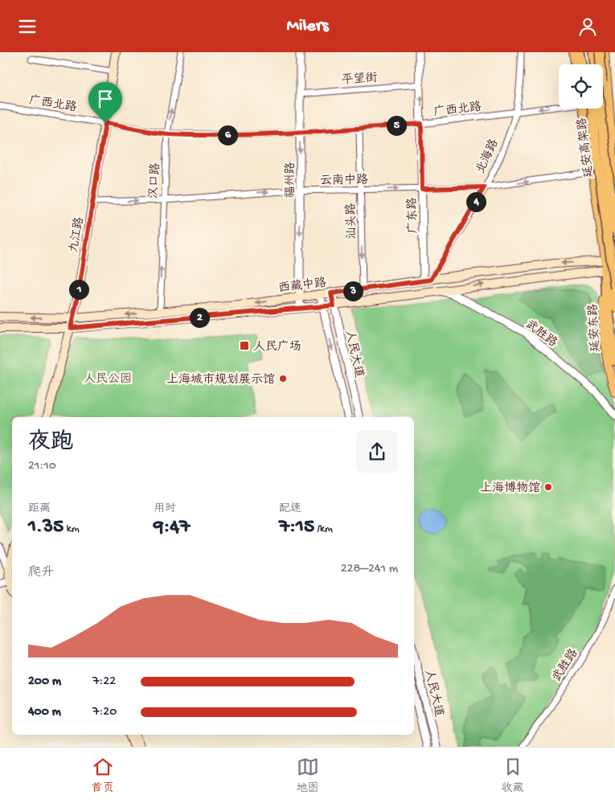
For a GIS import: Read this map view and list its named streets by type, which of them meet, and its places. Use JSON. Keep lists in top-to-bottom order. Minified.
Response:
{"streets":{"highway":["延安高架路"],"main road":["九江路","西藏中路","延安东路"],"street":["平望街","广西北路","北海路","云南中路","福州路","汉口路","广东路","汕头路","武胜路","人民大道"]},"crossings":[["平望街","福州路"],["平望街","广东路"],["广西北路","北海路"],["广西北路","福州路"],["广西北路","汉口路"],["广西北路","广东路"],["广西北路","汕头路"],["广西北路","九江路"],["北海路","云南中路"],["北海路","广东路"],["北海路","西藏中路"],["云南中路","福州路"],["云南中路","汉口路"],["云南中路","广东路"],["云南中路","汕头路"],["云南中路","九江路"],["云南中路","延安东路"],["福州路","西藏中路"],["汉口路","西藏中路"],["广东路","西藏中路"],["汕头路","西藏中路"],["九江路","西藏中路"],["西藏中路","延安东路"],["西藏中路","武胜路"],["西藏中路","人民大道"]],"one_way":["云南中路","福州路","汉口路","汕头路"],"parks":["人民公园"],"places":{"transit":["人民广场"],"other":["上海城市规划展示馆","上海博物馆"]},"page":{"header":"Milers","pins":["5","6","4","1","3","2"],"heading":["夜跑","21:10"],"stats":[["距离","1.35 km"],["用时","9:47"],["配速","7:15 /km"]],"chart":["爬升","228–241 m"],"list":[{"name":"200 m","note":"7:22"},{"name":"400 m","note":"7:20"}],"tabs":["首页","地图","收藏"]}}
